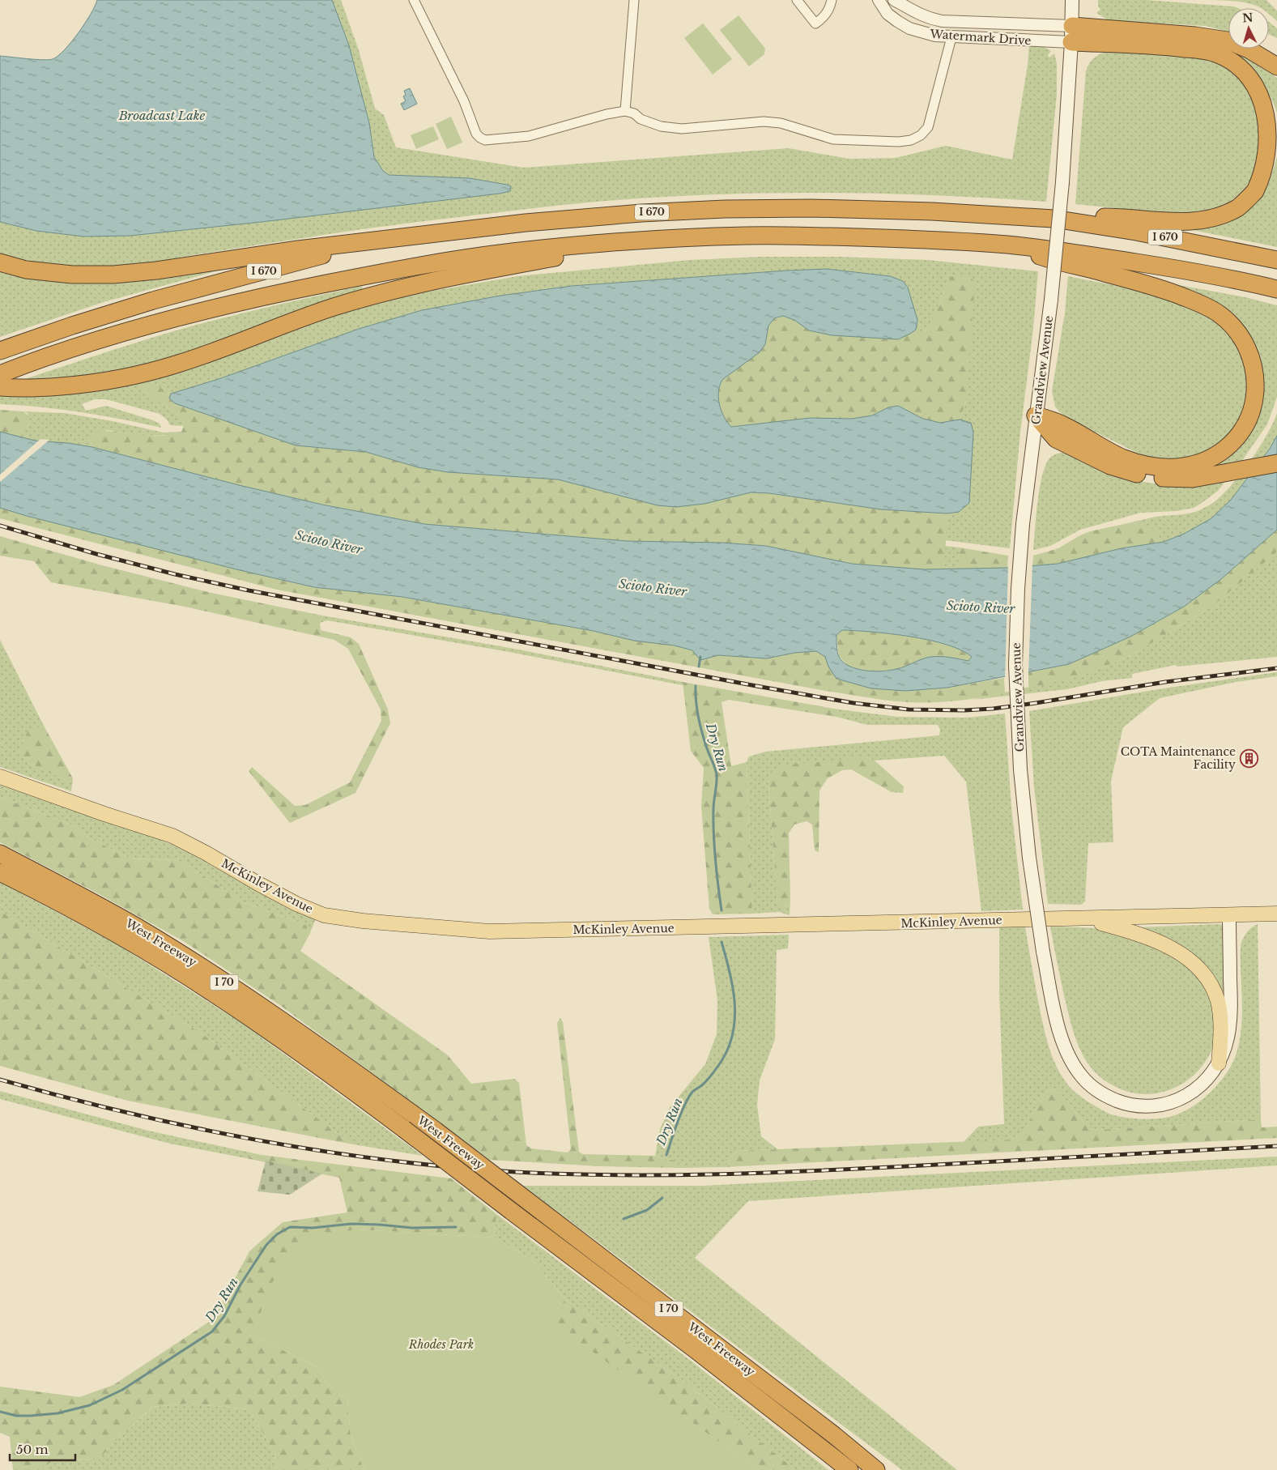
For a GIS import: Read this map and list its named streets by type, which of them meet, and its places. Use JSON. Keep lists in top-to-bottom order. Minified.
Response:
{"streets":{"highway":["I 670","West Freeway","I 70"],"main road":["Grandview Avenue","McKinley Avenue"],"street":["Watermark Drive"]},"crossings":[["Watermark Drive","Grandview Avenue"],["Grandview Avenue","McKinley Avenue"]],"water":["Broadcast Lake","Scioto River","Dry Run"],"parks":["Rhodes Park"],"places":{"building":["COTA Maintenance Facility"]},"scale_bar":"50 m","north":"top"}
